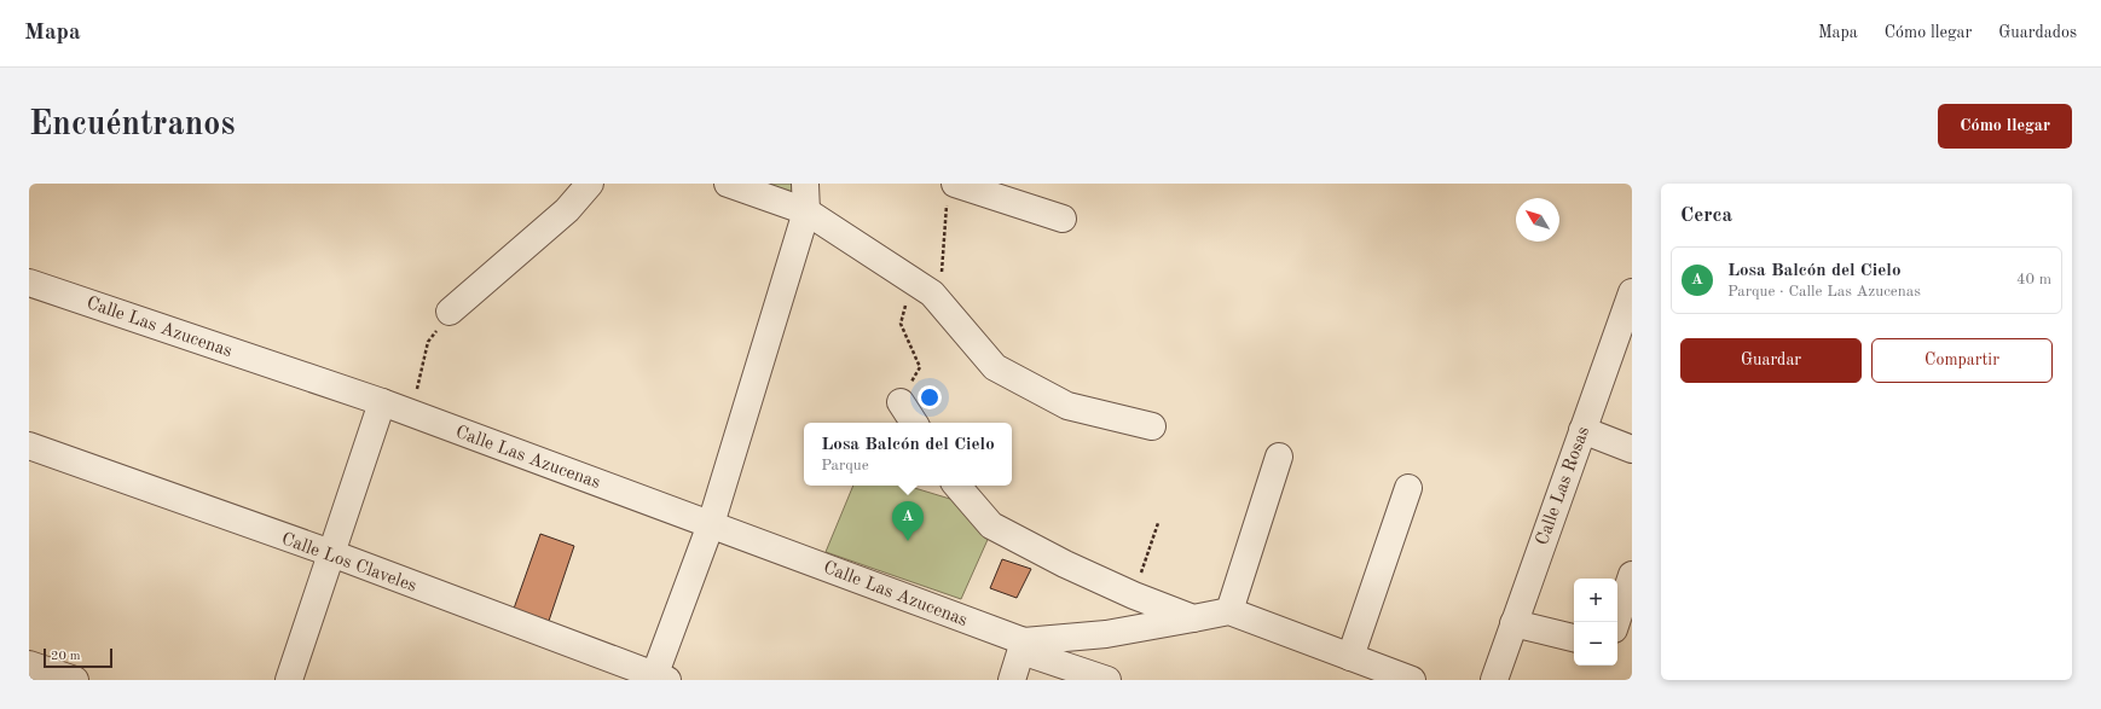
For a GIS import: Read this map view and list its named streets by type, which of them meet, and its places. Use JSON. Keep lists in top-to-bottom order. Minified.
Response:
{"streets":{"street":["Calle Las Azucenas","Calle Las Rosas","Calle Los Claveles"]},"scale_bar":"20 m","north":"top left","page":{"header":"Mapa","nav":["Mapa","Cómo llegar","Guardados"],"buttons":["Cómo llegar",["Guardar","Compartir"]],"title":"Encuéntranos","heading":"Cerca","list":[{"mark":"A","name":"Losa Balcón del Cielo","note":"Parque · Calle Las Azucenas","value":"40 m"}],"popup":["Losa Balcón del Cielo","Parque"],"pins":"A","map_buttons":["+","−"],"scale":"20 m"}}
